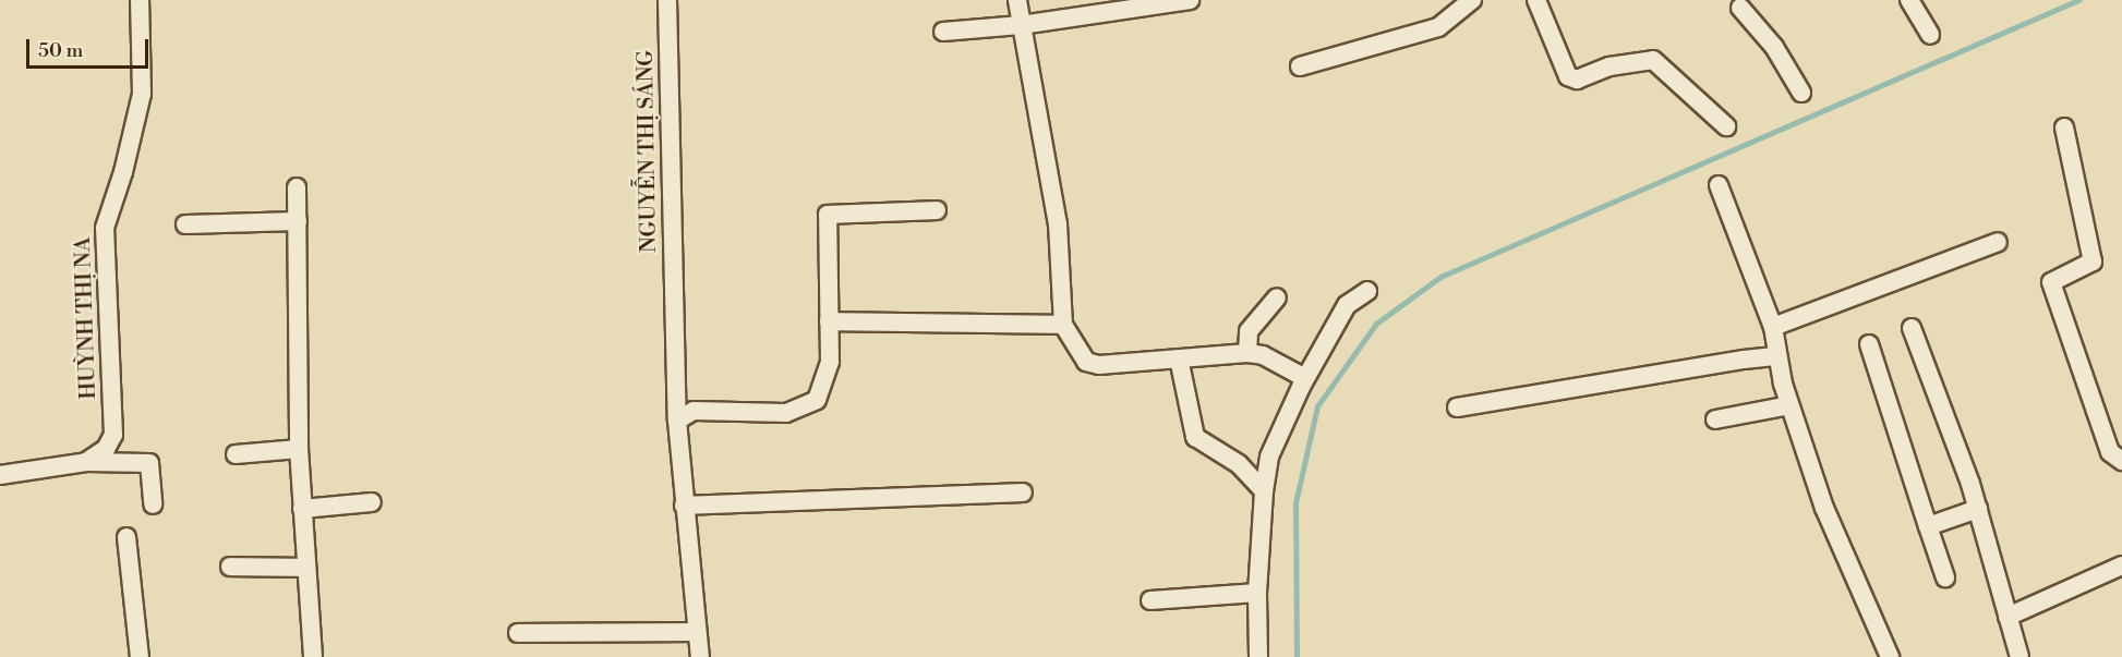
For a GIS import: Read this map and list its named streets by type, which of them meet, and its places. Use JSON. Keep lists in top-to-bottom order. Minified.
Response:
{"streets":{"street":["NGUYỄN THỊ SÁNG","HUỲNH THỊ NA"]},"scale_bar":"50 m"}
